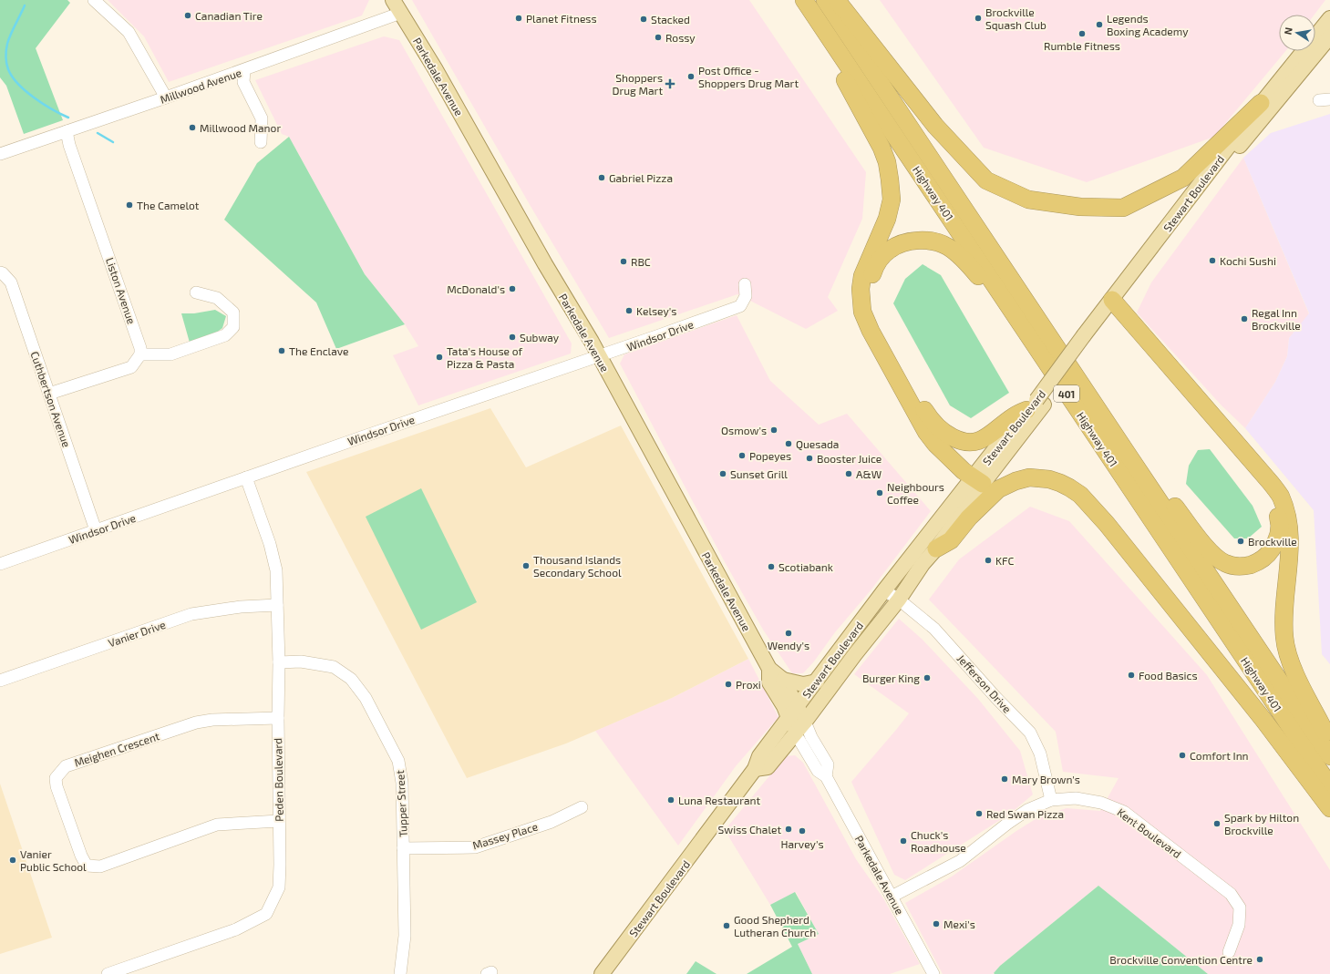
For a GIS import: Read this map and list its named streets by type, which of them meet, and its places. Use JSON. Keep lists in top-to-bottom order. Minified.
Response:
{"streets":{"highway":["Highway 401","401"],"main road":["Parkedale Avenue","Stewart Boulevard"],"street":["Millwood Avenue","Liston Avenue","Windsor Drive","Cuthbertson Avenue","Vanier Drive","Jefferson Drive","Meighen Crescent","Peden Boulevard","Tupper Street","Kent Boulevard","Massey Place"]},"crossings":[["Parkedale Avenue","Millwood Avenue"],["Parkedale Avenue","Stewart Boulevard"],["Parkedale Avenue","Windsor Drive"],["Parkedale Avenue","Kent Boulevard"],["Millwood Avenue","Liston Avenue"],["Stewart Boulevard","Jefferson Drive"],["Windsor Drive","Cuthbertson Avenue"],["Windsor Drive","Peden Boulevard"],["Vanier Drive","Peden Boulevard"],["Jefferson Drive","Kent Boulevard"],["Meighen Crescent","Peden Boulevard"],["Peden Boulevard","Tupper Street"],["Tupper Street","Massey Place"]],"places":{"other":["Canadian Tire","Planet Fitness","Brockville Squash Club","Stacked","Legends Boxing Academy","Rumble Fitness","Rossy","Post Office - Shoppers Drug Mart","Millwood Manor","Gabriel Pizza","The Camelot","Kochi Sushi","RBC","McDonald's","Kelsey's","Regal Inn Brockville","Subway","The Enclave","Tata's House of Pizza & Pasta","Osmow's","Quesada","Popeyes","Booster Juice","Sunset Grill","A&W","Neighbours Coffee","Brockville","KFC","Thousand Islands Secondary School","Scotiabank","Wendy's","Food Basics","Burger King","Proxi","Comfort Inn","Mary Brown's","Luna Restaurant","Red Swan Pizza","Spark by Hilton Brockville","Swiss Chalet","Harvey's","Chuck's Roadhouse","Vanier Public School","Mexi's","Good Shepherd Lutheran Church","Brockville Convention Centre"],"health":["Shoppers Drug Mart"]},"north":"left"}
